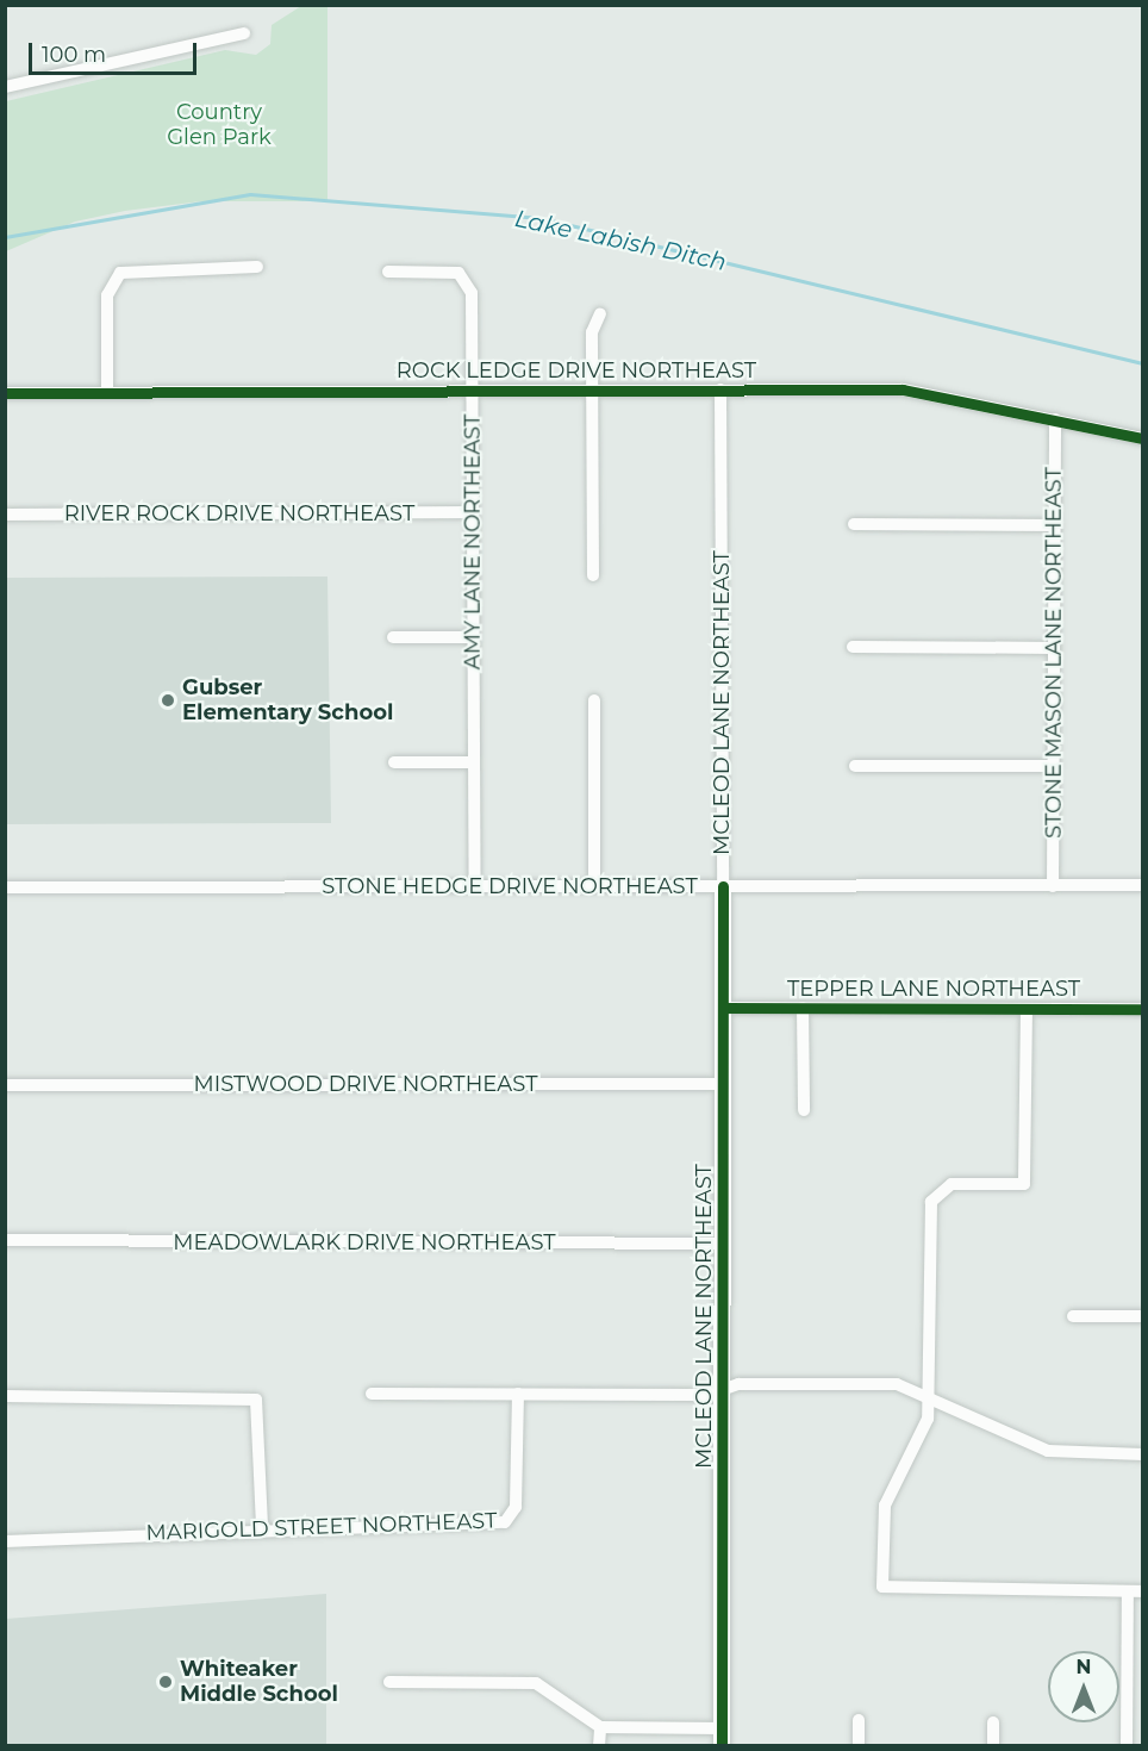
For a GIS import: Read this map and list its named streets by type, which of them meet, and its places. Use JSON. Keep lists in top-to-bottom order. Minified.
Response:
{"streets":{"street":["ROCK LEDGE DRIVE NORTHEAST","RIVER ROCK DRIVE NORTHEAST","AMY LANE NORTHEAST","STONE MASON LANE NORTHEAST","MCLEOD LANE NORTHEAST","STONE HEDGE DRIVE NORTHEAST","TEPPER LANE NORTHEAST","MISTWOOD DRIVE NORTHEAST","MEADOWLARK DRIVE NORTHEAST","MARIGOLD STREET NORTHEAST"]},"crossings":[["ROCK LEDGE DRIVE NORTHEAST","AMY LANE NORTHEAST"],["ROCK LEDGE DRIVE NORTHEAST","STONE MASON LANE NORTHEAST"],["ROCK LEDGE DRIVE NORTHEAST","MCLEOD LANE NORTHEAST"],["RIVER ROCK DRIVE NORTHEAST","AMY LANE NORTHEAST"],["AMY LANE NORTHEAST","STONE HEDGE DRIVE NORTHEAST"],["STONE MASON LANE NORTHEAST","STONE HEDGE DRIVE NORTHEAST"],["MCLEOD LANE NORTHEAST","STONE HEDGE DRIVE NORTHEAST"],["MCLEOD LANE NORTHEAST","TEPPER LANE NORTHEAST"],["MCLEOD LANE NORTHEAST","MISTWOOD DRIVE NORTHEAST"],["MCLEOD LANE NORTHEAST","MEADOWLARK DRIVE NORTHEAST"]],"water":["Lake Labish Ditch"],"parks":["Country Glen Park"],"places":["Gubser Elementary School","Whiteaker Middle School"],"scale_bar":"100 m","north":"top"}
